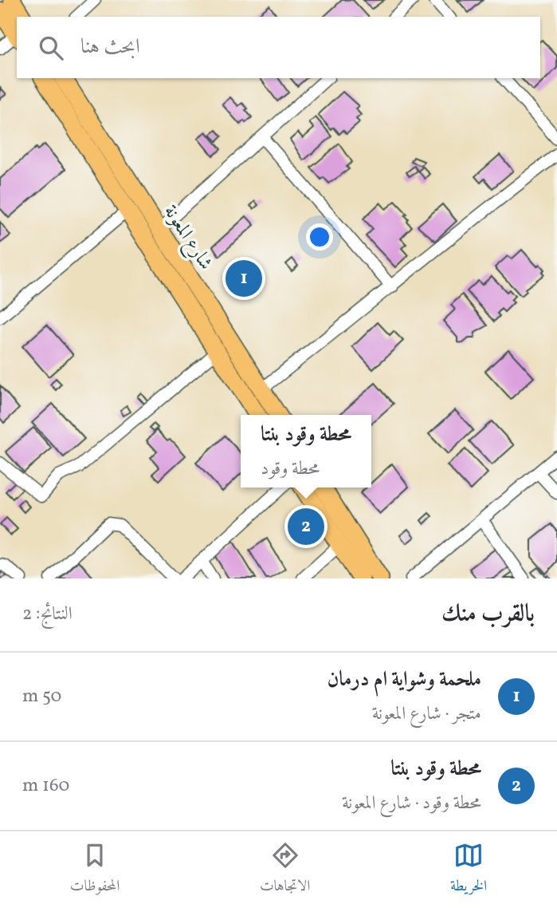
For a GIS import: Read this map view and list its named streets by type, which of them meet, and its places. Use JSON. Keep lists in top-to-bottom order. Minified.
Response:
{"streets":{"highway":["شارع المعونة"]},"page":{"search":"ابحث هنا","pins":["1","2"],"popup":["محطة وقود بنتا","محطة وقود"],"heading":["بالقرب منك","النتائج: 2"],"list":[{"mark":"1","name":"ملحمة وشواية ام درمان","note":"متجر · شارع المعونة","value":"50 m"},{"mark":"2","name":"محطة وقود بنتا","note":"محطة وقود · شارع المعونة","value":"160 m"}],"nav":["الخريطة","الاتجاهات","المحفوظات"]}}
